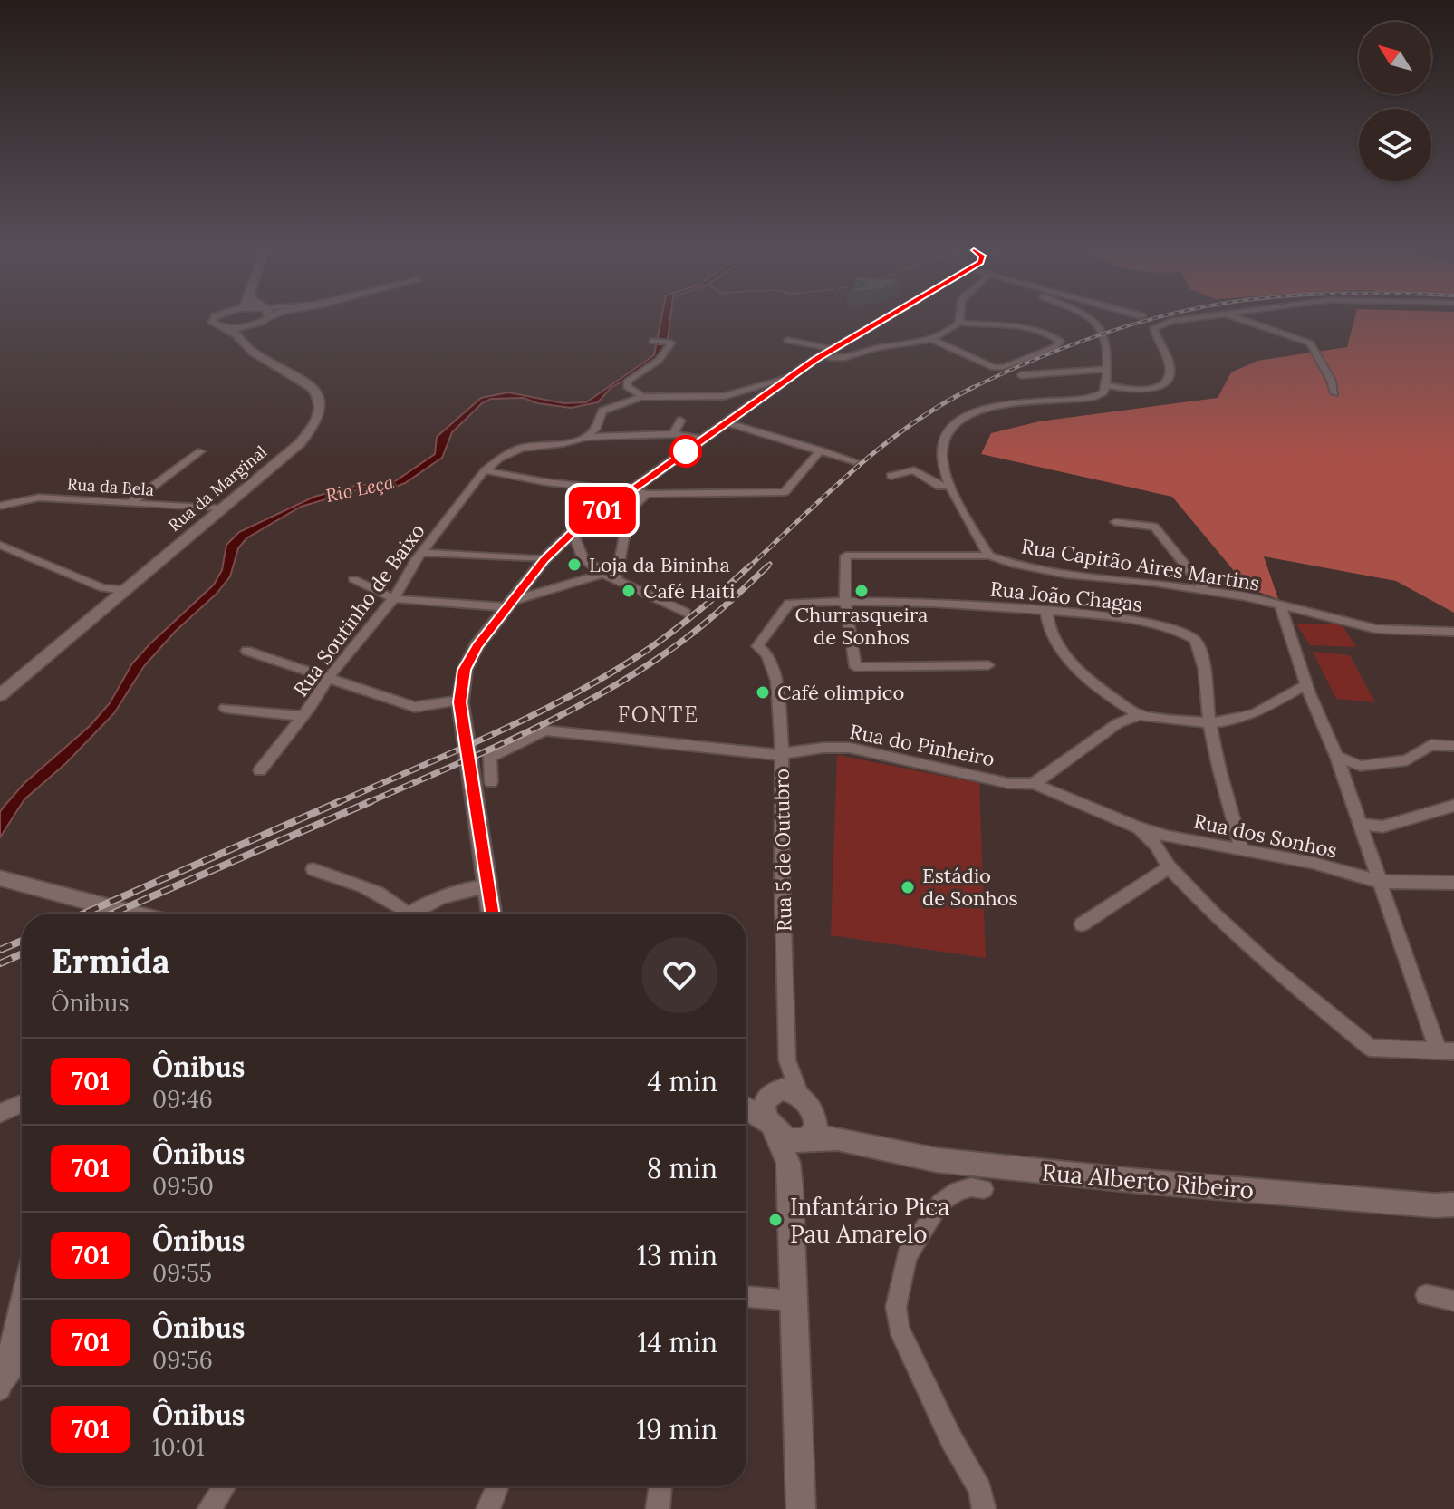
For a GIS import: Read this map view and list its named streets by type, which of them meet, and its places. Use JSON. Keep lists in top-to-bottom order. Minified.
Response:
{"streets":{"main road":["Rua da Marginal","Rua Alberto Ribeiro"],"street":["Rua da Bela","Rua Capitão Aires Martins","Rua João Chagas","Rua Soutinho de Baixo","Rua do Pinheiro","Rua dos Sonhos","Rua 5 de Outubro"]},"crossings":[["Rua da Bela","Rua da Marginal"],["Rua Capitão Aires Martins","Rua João Chagas"],["Rua Capitão Aires Martins","Rua dos Sonhos"],["Rua Capitão Aires Martins","Rua 5 de Outubro"],["Rua João Chagas","Rua 5 de Outubro"],["Rua do Pinheiro","Rua dos Sonhos"],["Rua do Pinheiro","Rua 5 de Outubro"],["Rua 5 de Outubro","Rua Alberto Ribeiro"]],"districts":["FONTE"],"water":["Rio Leça"],"places":["Loja da Bininha","Café Haiti","Churrasqueira de Sonhos","Café olimpico","Estádio de Sonhos","Infantário Pica Pau Amarelo"],"lines":["bus line 701"],"north":"top left","page":{"on_map":"701","heading":["Ermida","Ônibus"],"list":[{"mark":"701","name":"Ônibus","note":"09:46","value":"4 min"},{"mark":"701","name":"Ônibus","note":"09:50","value":"8 min"},{"mark":"701","name":"Ônibus","note":"09:55","value":"13 min"},{"mark":"701","name":"Ônibus","note":"09:56","value":"14 min"},{"mark":"701","name":"Ônibus","note":"10:01","value":"19 min"}]}}
